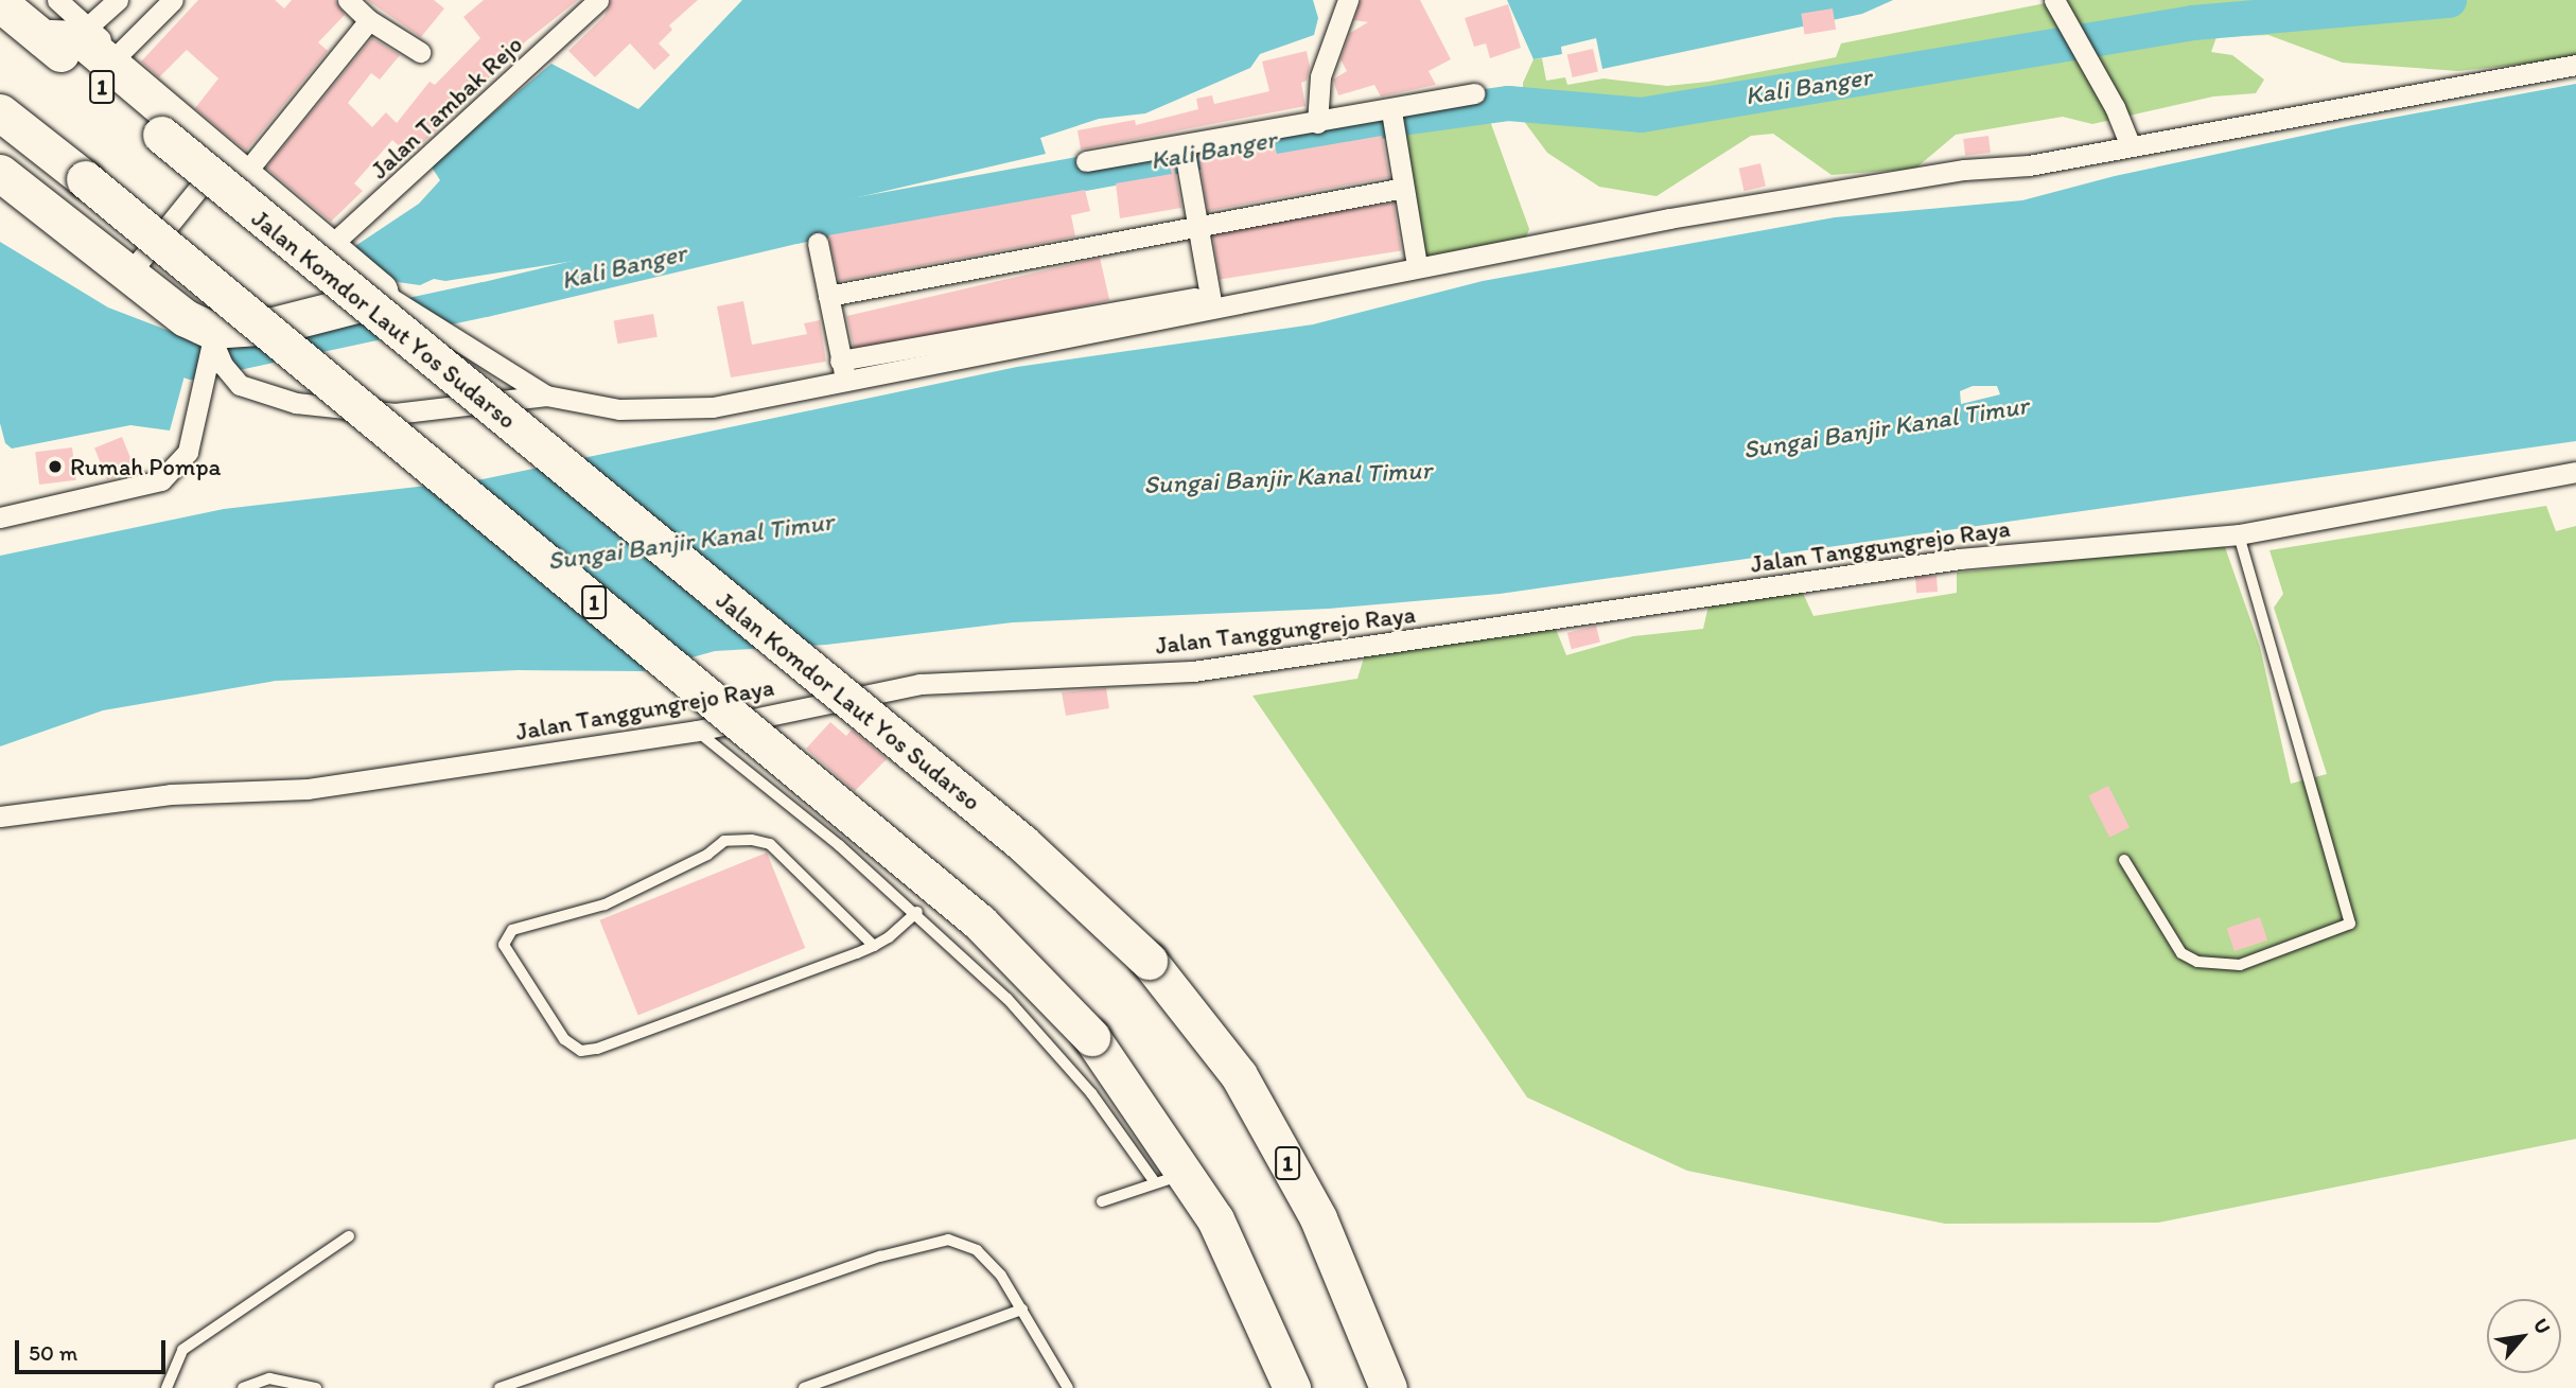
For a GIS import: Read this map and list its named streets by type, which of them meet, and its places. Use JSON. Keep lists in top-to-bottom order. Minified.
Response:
{"streets":{"highway":["1","Jalan Komdor Laut Yos Sudarso"],"street":["Jalan Tambak Rejo","Jalan Tanggungrejo Raya"]},"crossings":[["1","Jalan Komdor Laut Yos Sudarso"]],"water":["Kali Banger","Sungai Banjir Kanal Timur"],"places":["Rumah Pompa"],"scale_bar":"50 m","north":"top right"}
